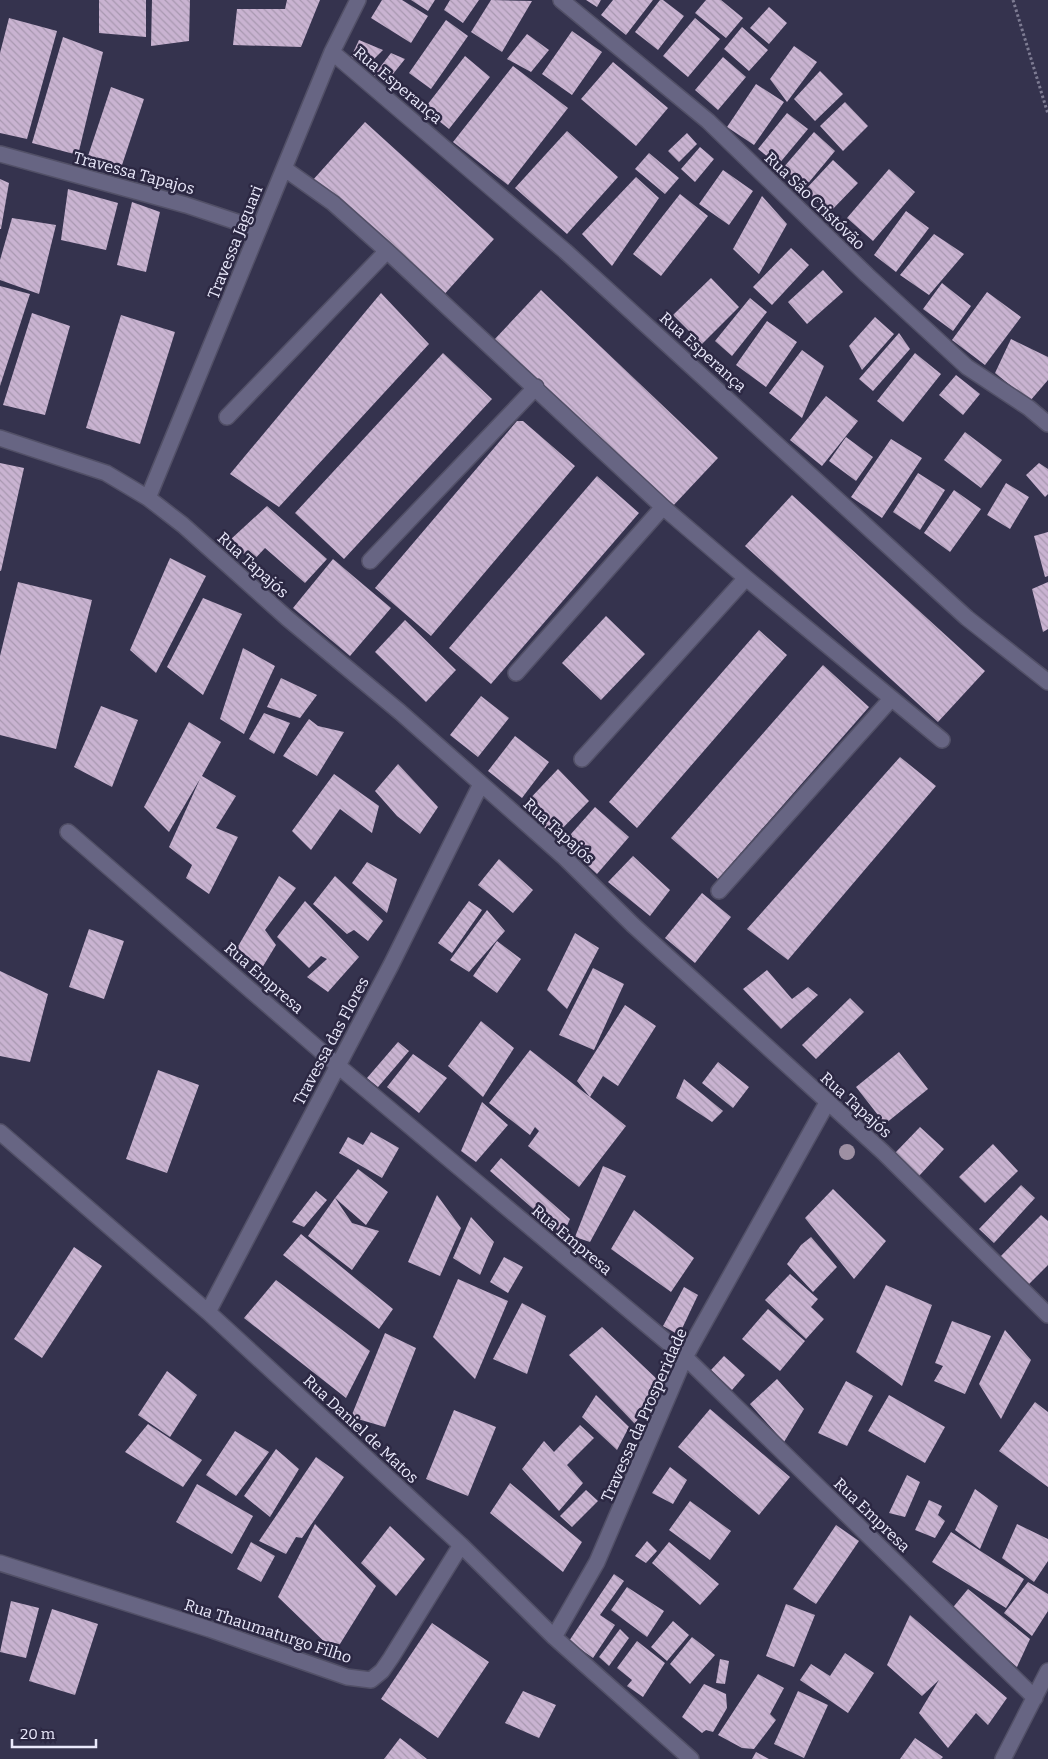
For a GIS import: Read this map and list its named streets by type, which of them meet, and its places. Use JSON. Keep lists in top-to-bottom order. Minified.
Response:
{"streets":{"street":["Rua Esperança","Travessa Tapajos","Rua São Cristóvão","Travessa Jaguari","Rua Tapajós","Rua Empresa","Travessa das Flores","Travessa da Prosperidade","Rua Daniel de Matos","Rua Thaumaturgo Filho"]},"crossings":[["Rua Esperança","Travessa Jaguari"],["Travessa Tapajos","Travessa Jaguari"],["Travessa Jaguari","Rua Tapajós"],["Rua Tapajós","Travessa das Flores"],["Rua Tapajós","Travessa da Prosperidade"],["Rua Empresa","Travessa das Flores"],["Rua Empresa","Travessa da Prosperidade"],["Travessa das Flores","Rua Daniel de Matos"],["Travessa da Prosperidade","Rua Daniel de Matos"],["Rua Daniel de Matos","Rua Thaumaturgo Filho"]],"scale_bar":"20 m"}
